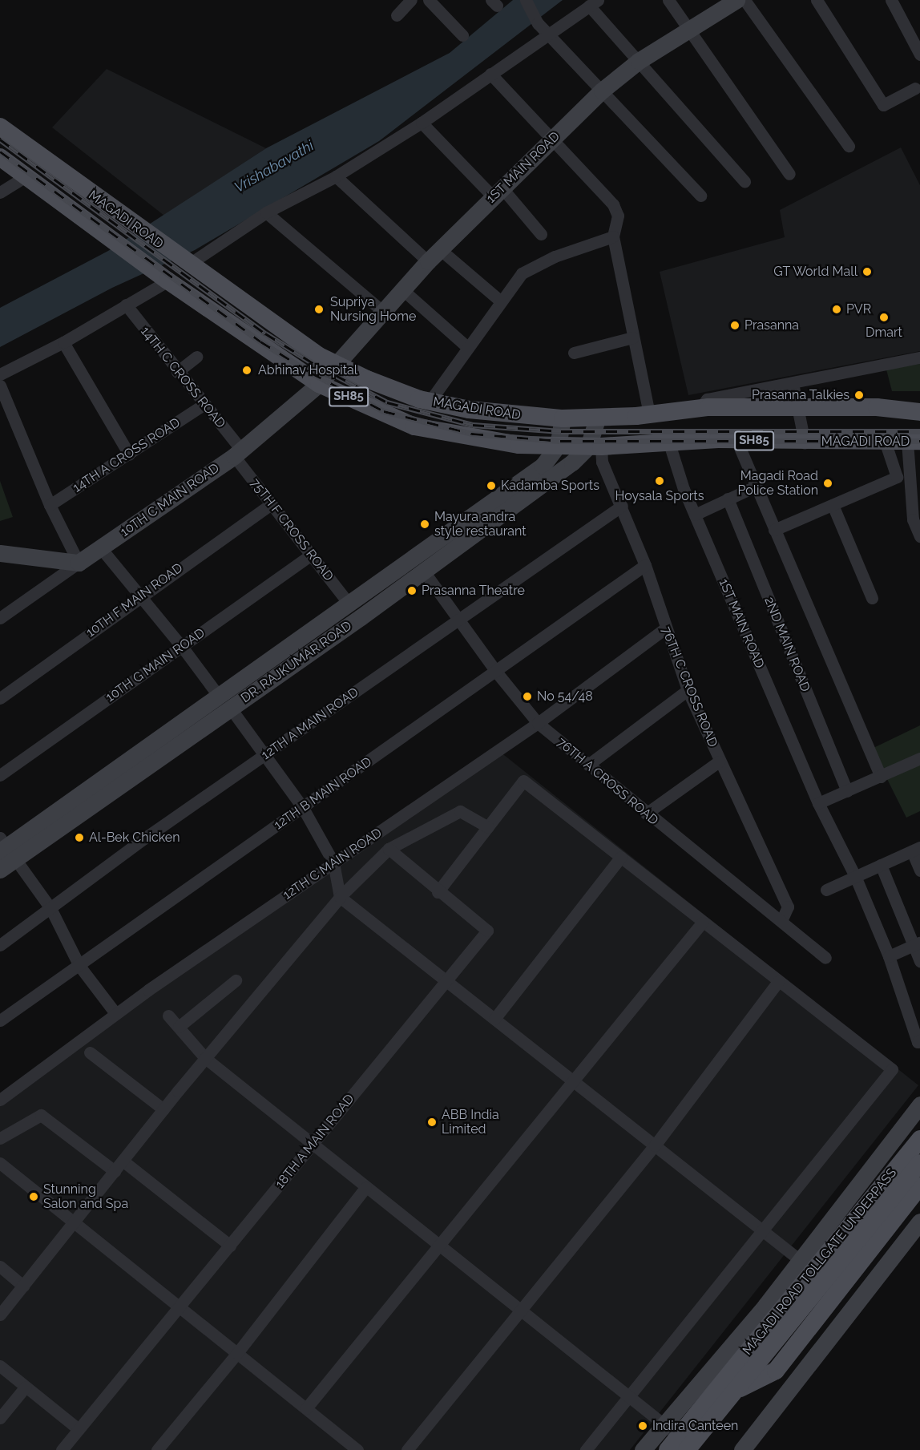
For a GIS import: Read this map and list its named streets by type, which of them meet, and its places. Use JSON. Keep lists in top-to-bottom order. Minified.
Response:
{"streets":{"main road":["MAGADI ROAD","SH85","MAGADI ROAD TOLLGATE UNDERPASS"],"street":["1ST MAIN ROAD","14TH C CROSS ROAD","14TH A CROSS ROAD","10TH C MAIN ROAD","75TH F CROSS ROAD","10TH F MAIN ROAD","2ND MAIN ROAD","DR. RAJKUMAR ROAD","10TH G MAIN ROAD","76TH C CROSS ROAD","12TH A MAIN ROAD","76TH A CROSS ROAD","12TH B MAIN ROAD","12TH C MAIN ROAD","18TH A MAIN ROAD"]},"crossings":[["1ST MAIN ROAD","MAGADI ROAD"],["1ST MAIN ROAD","10TH C MAIN ROAD"],["MAGADI ROAD","10TH C MAIN ROAD"],["MAGADI ROAD","DR. RAJKUMAR ROAD"],["MAGADI ROAD","76TH C CROSS ROAD"],["14TH C CROSS ROAD","14TH A CROSS ROAD"],["14TH C CROSS ROAD","10TH C MAIN ROAD"],["14TH C CROSS ROAD","75TH F CROSS ROAD"],["10TH C MAIN ROAD","75TH F CROSS ROAD"],["75TH F CROSS ROAD","10TH F MAIN ROAD"],["75TH F CROSS ROAD","DR. RAJKUMAR ROAD"],["75TH F CROSS ROAD","10TH G MAIN ROAD"],["DR. RAJKUMAR ROAD","76TH C CROSS ROAD"],["DR. RAJKUMAR ROAD","76TH A CROSS ROAD"],["76TH C CROSS ROAD","12TH A MAIN ROAD"],["76TH C CROSS ROAD","76TH A CROSS ROAD"],["76TH C CROSS ROAD","12TH B MAIN ROAD"],["76TH C CROSS ROAD","12TH C MAIN ROAD"],["12TH A MAIN ROAD","76TH A CROSS ROAD"],["76TH A CROSS ROAD","12TH B MAIN ROAD"],["76TH A CROSS ROAD","12TH C MAIN ROAD"]],"water":["Vrishabavathi"],"places":["GT World Mall","Supriya Nursing Home","PVR","Dmart","Prasanna","Abhinav Hospital","Prasanna Talkies","Hoysala Sports","Magadi Road Police Station","Kadamba Sports","Mayura andra style restaurant","Prasanna Theatre","No 54/48","Al-Bek Chicken","ABB India Limited","Stunning Salon and Spa","Indira Canteen"]}
